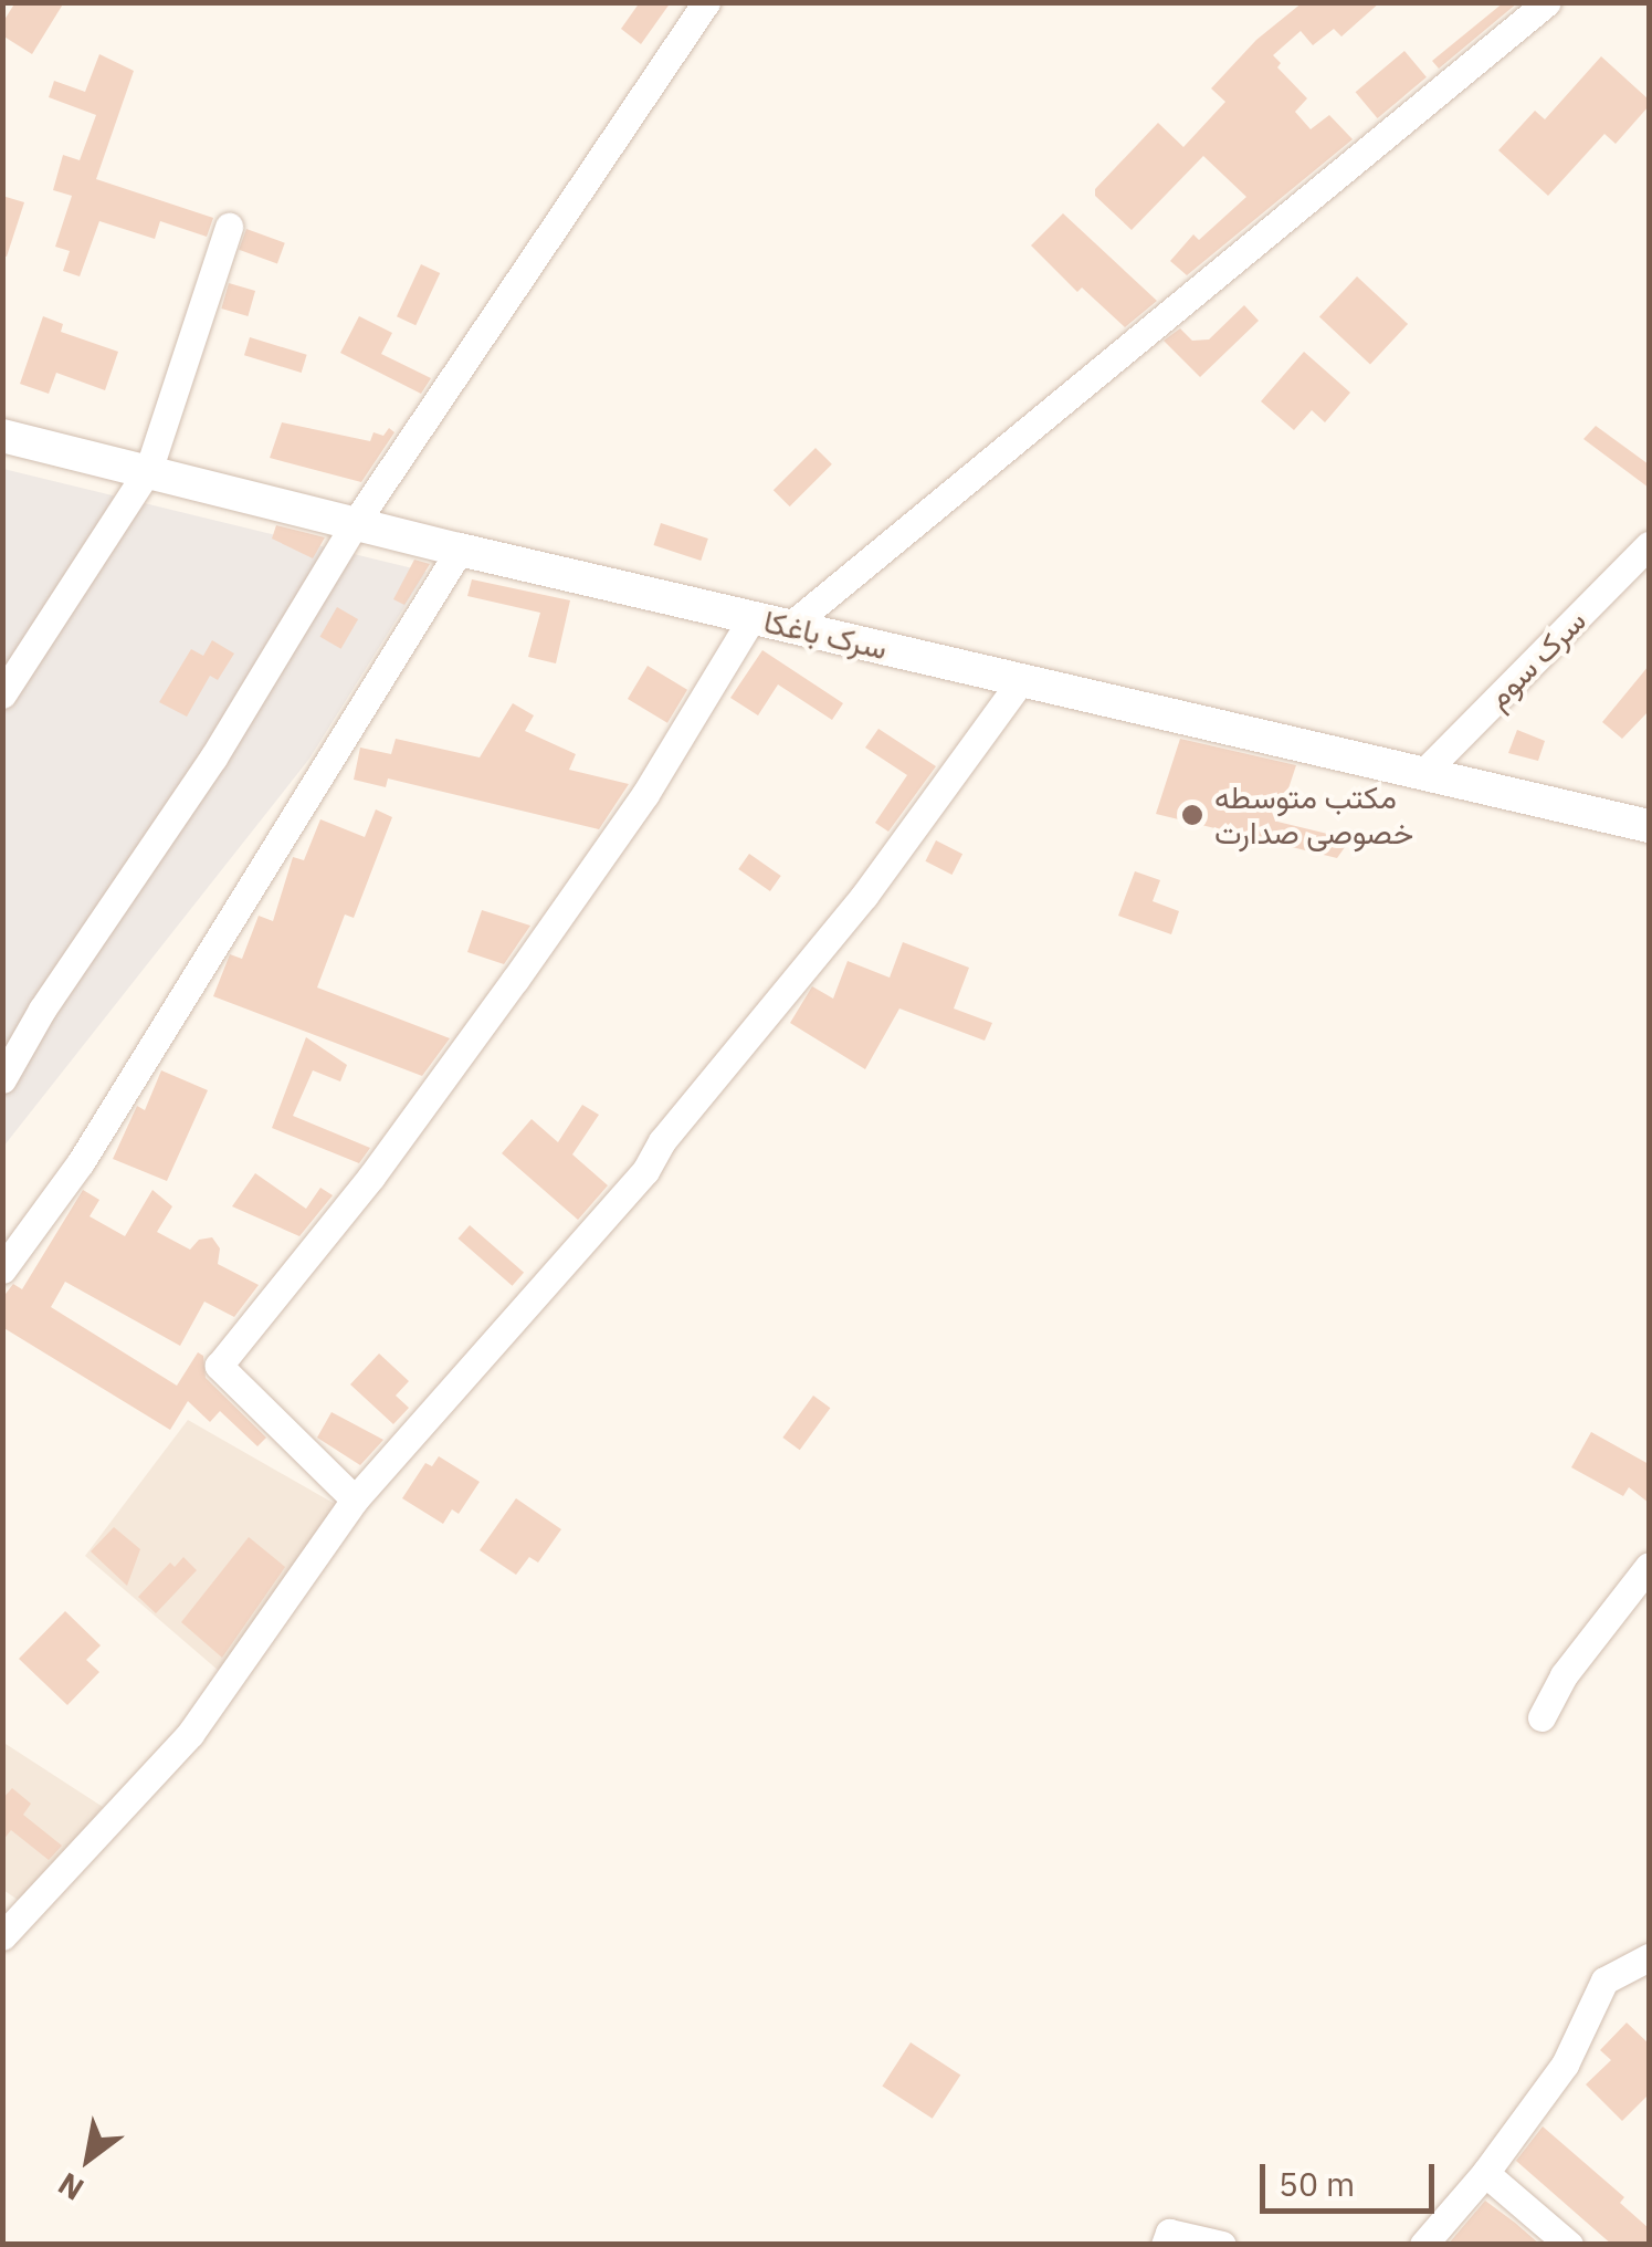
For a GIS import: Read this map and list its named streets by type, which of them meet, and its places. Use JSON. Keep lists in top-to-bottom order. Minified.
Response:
{"streets":{"street":["سرک باغکا","سرک سوم"]},"crossings":[["سرک باغکا","سرک سوم"]],"places":["مکتب متوسطه خصوصی صدارت"],"scale_bar":"50 m","north":"bottom left"}
